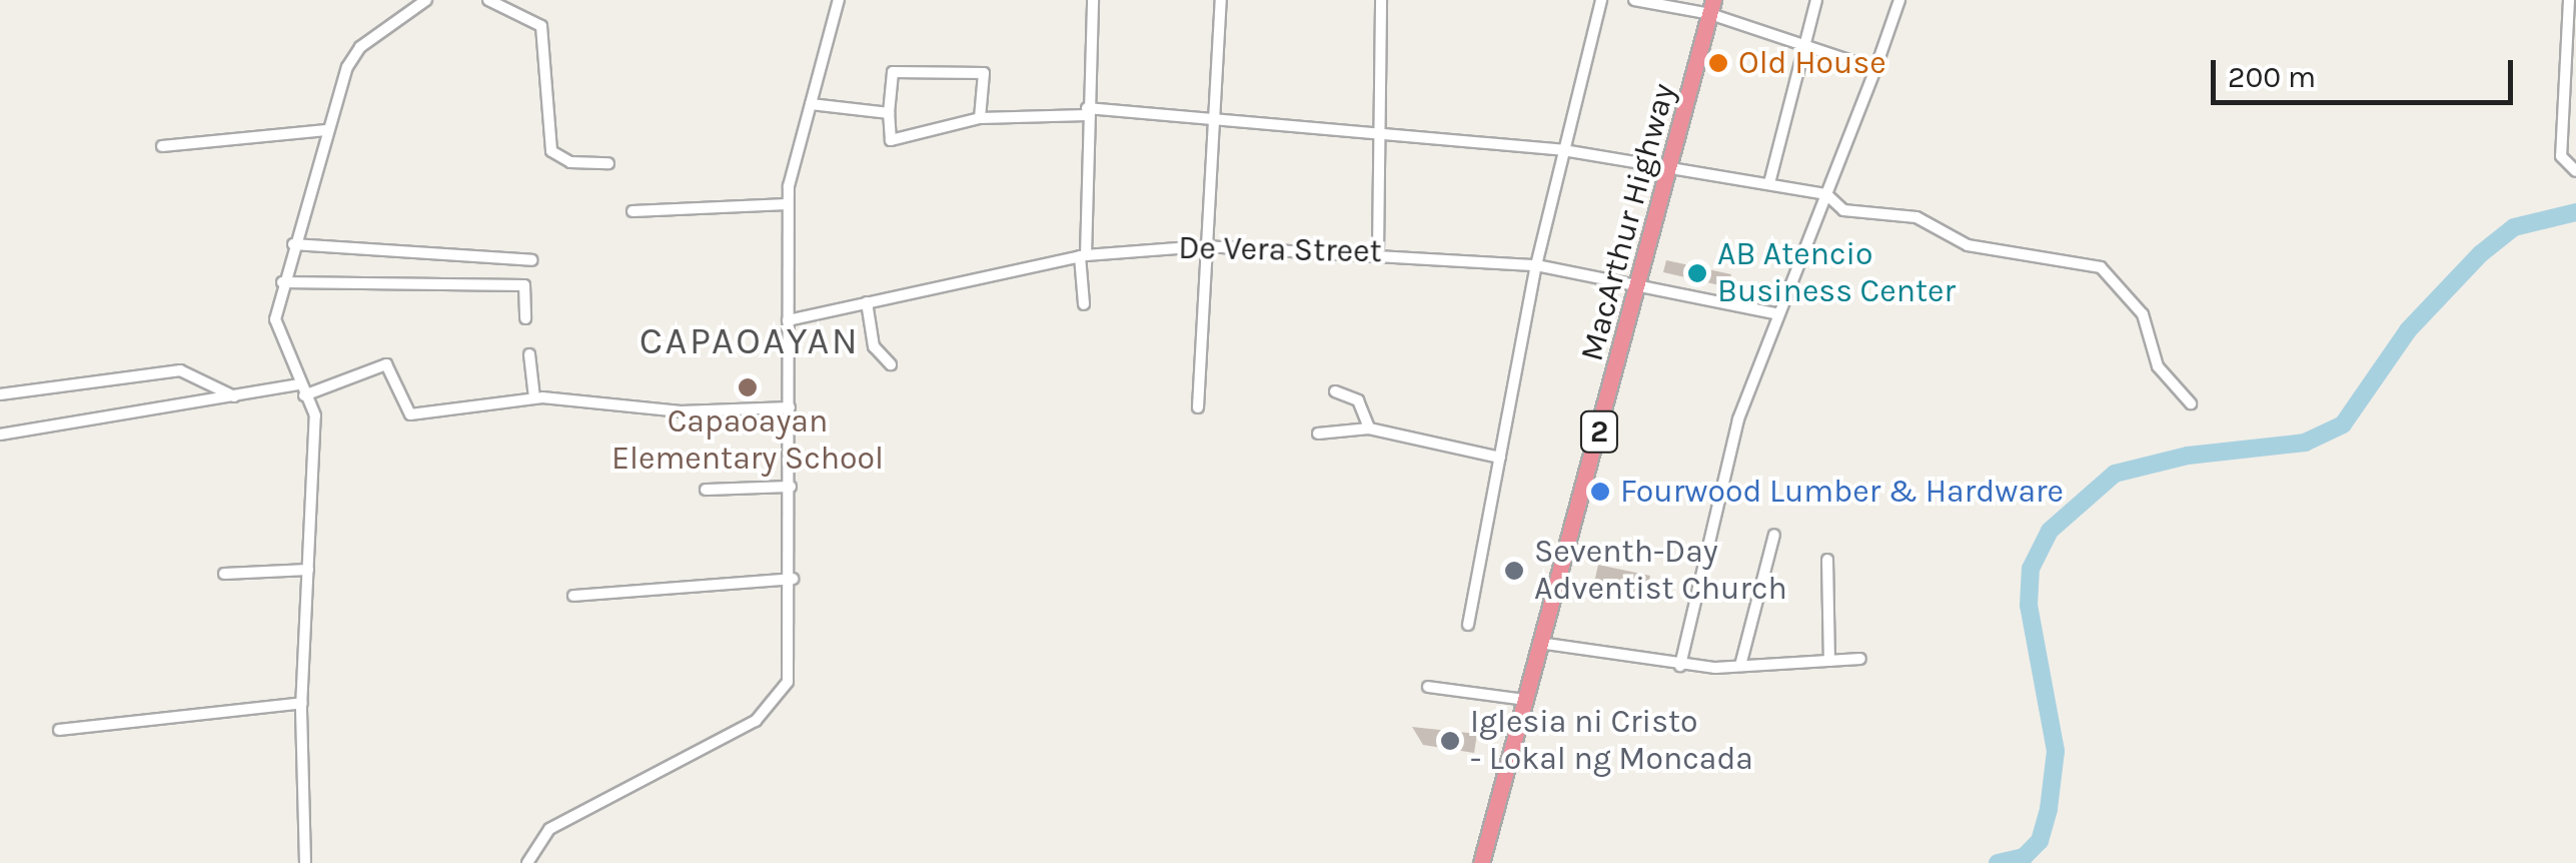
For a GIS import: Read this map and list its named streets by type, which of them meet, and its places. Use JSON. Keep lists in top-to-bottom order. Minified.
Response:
{"streets":{"highway":["MacArthur Highway","2"],"street":["De Vera Street"]},"crossings":[["MacArthur Highway","De Vera Street"]],"districts":["CAPAOAYAN"],"places":["Old House","AB Atencio Business Center","Capaoayan Elementary School","Fourwood Lumber & Hardware","Seventh-Day Adventist Church","Iglesia ni Cristo - Lokal ng Moncada"],"scale_bar":"200 m"}
